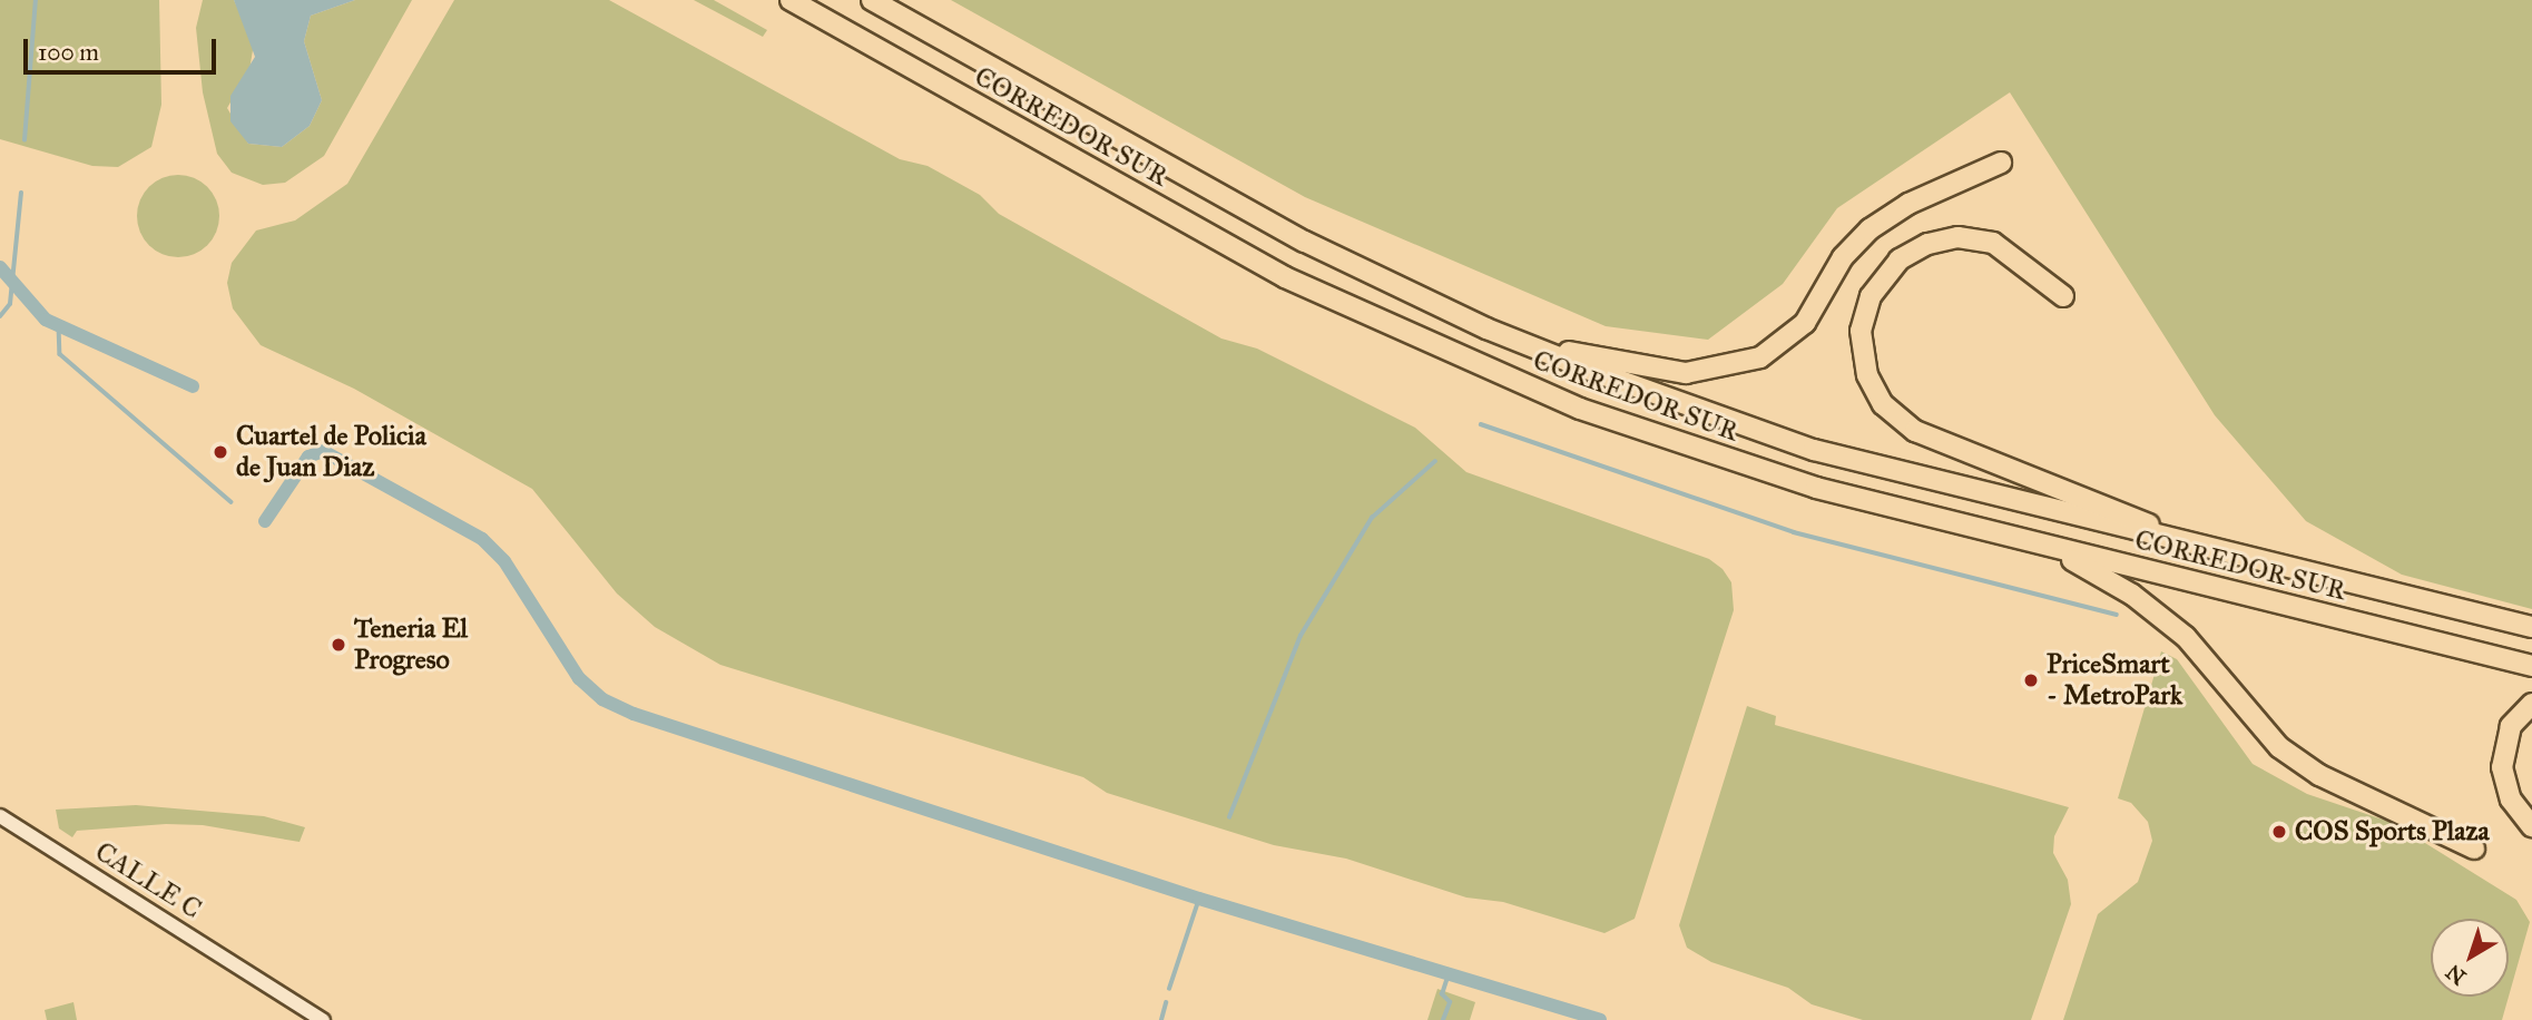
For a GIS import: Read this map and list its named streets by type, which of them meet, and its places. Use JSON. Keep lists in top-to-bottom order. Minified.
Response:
{"streets":{"highway":["CORREDOR SUR"],"street":["CALLE C"]},"places":["Cuartel de Policia de Juan Diaz","Teneria El Progreso","PriceSmart - MetroPark","COS Sports Plaza"],"scale_bar":"100 m","north":"bottom left"}
